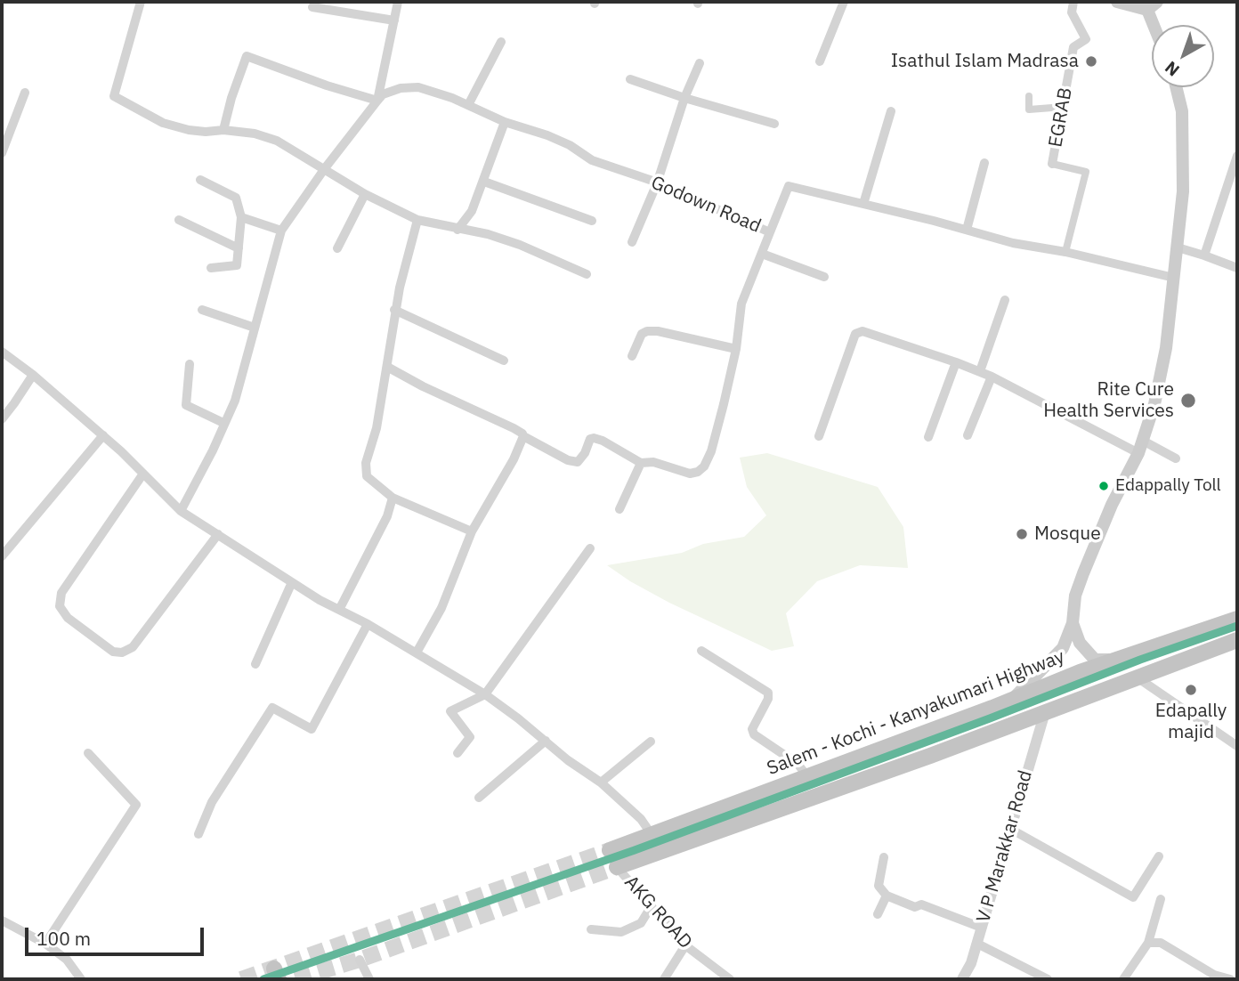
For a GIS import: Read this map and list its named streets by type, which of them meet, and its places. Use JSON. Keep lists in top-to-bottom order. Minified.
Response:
{"streets":{"highway":["Salem - Kochi - Kanyakumari Highway"],"street":["EGRAB","Godown Road","V P Marakkar Road","AKG ROAD"]},"crossings":[["EGRAB","Godown Road"]],"places":["Isathul Islam Madrasa","Rite Cure Health Services","Edappally Toll","Mosque","Edapally majid"],"scale_bar":"100 m","north":"bottom left"}
